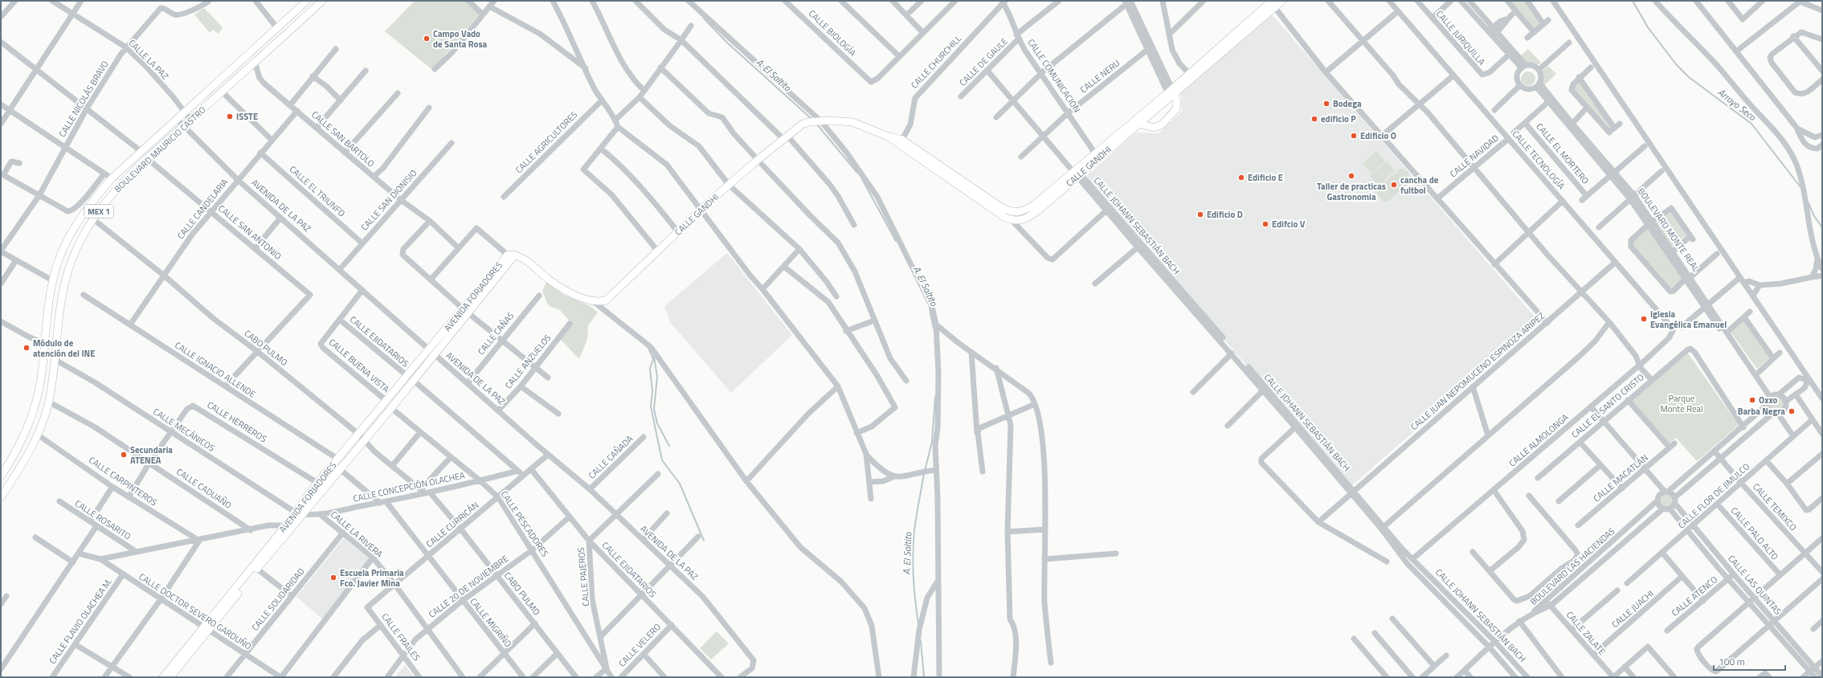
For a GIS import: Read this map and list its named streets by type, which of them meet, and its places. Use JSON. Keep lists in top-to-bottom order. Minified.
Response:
{"streets":{"main road":["BOULEVARD MAURICIO CASTRO","CALLE GANDHI","MEX 1","AVENIDA FORJADORES"],"street":["CALLE BIOLOGÍA","CALLE JURIQUILLA","CALLE LA PAZ","CALLE CHURCHILL","CALLE DE GAULE","CALLE COMUNICACION","CALLE NERU","CALLE NICOLÁS BRAVO","CALLE SAN BARTOLO","CALLE AGRICULTORES","CALLE EL MORTERO","CALLE NAVIDAD","CALLE TECNOLOGÍA","CALLE EL TRIUNFO","CALLE SAN DIONISIO","AVENIDA DE LA PAZ","CALLE CANDELARIA","CALLE JOHANN SEBASTIÁN BACH","BOULEVARD MONTE REAL","CALLE SAN ANTONIO","CALLE CAÑAS","CALLE EJIDATARIOS","CABO PULMO","CALLE ANZUELOS","CALLE BUENA VISTA","CALLE IGNACIO ALLENDE","CALLE JUAN NEPOMUCENO ESPINOZA ARIPEZ","CALLE EL SANTO CRISTO","CALLE HERREROS","CALLE MECÁNICOS","CALLE ALMOLONGA","CALLE CAÑADA","CALLE MACATLÁN","CALLE CARPINTEROS","CALLE CONCEPCIÓN OLACHEA","CALLE CADUAÑO","CALLE FLOR DE JIMULCO","CALLE TEMIXCO","CALLE ROSARITO","CALLE PESCADORES","CALLE CURRICÁN","CALLE PALO ALTO","CALLE LA RIVERA","BOULEVARD LAS HACIENDAS","CALLE PAJEROS","CALLE LAS QUINTAS","CALLE 20 DE NOVIEMBRE","CALLE ATENCO","CALLE SOLIDARIDAD","CALLE JUACHI","CALLE DOCTOR SEVERO GARDUÑO","CALLE FLAVIO OLACHEA M.","CALLE MIGRIÑO","CALLE ZALATE","CALLE FRAILES","CALLE VELERO"]},"crossings":[["CALLE LA PAZ","CALLE NICOLÁS BRAVO"],["CALLE LA PAZ","BOULEVARD MAURICIO CASTRO"],["CALLE CHURCHILL","CALLE COMUNICACION"],["CALLE CHURCHILL","CALLE GANDHI"],["CALLE DE GAULE","CALLE COMUNICACION"],["CALLE COMUNICACION","CALLE NERU"],["CALLE COMUNICACION","CALLE GANDHI"],["CALLE SAN BARTOLO","BOULEVARD MAURICIO CASTRO"],["CALLE SAN BARTOLO","CALLE SAN DIONISIO"],["CALLE SAN BARTOLO","CALLE CANDELARIA"],["BOULEVARD MAURICIO CASTRO","AVENIDA DE LA PAZ"],["BOULEVARD MAURICIO CASTRO","CALLE SAN ANTONIO"],["BOULEVARD MAURICIO CASTRO","CABO PULMO"],["BOULEVARD MAURICIO CASTRO","CALLE MECÁNICOS"],["BOULEVARD MAURICIO CASTRO","CALLE CARPINTEROS"],["BOULEVARD MAURICIO CASTRO","CALLE CADUAÑO"],["CALLE NAVIDAD","CALLE TECNOLOGÍA"],["CALLE TECNOLOGÍA","CALLE JUAN NEPOMUCENO ESPINOZA ARIPEZ"],["CALLE TECNOLOGÍA","CALLE ALMOLONGA"],["CALLE GANDHI","CALLE JOHANN SEBASTIÁN BACH"],["CALLE EL TRIUNFO","CALLE SAN DIONISIO"],["CALLE EL TRIUNFO","CALLE CANDELARIA"],["CALLE SAN DIONISIO","AVENIDA DE LA PAZ"],["AVENIDA DE LA PAZ","CALLE CANDELARIA"],["AVENIDA DE LA PAZ","AVENIDA FORJADORES"],["AVENIDA DE LA PAZ","CALLE CAÑAS"],["AVENIDA DE LA PAZ","CALLE ANZUELOS"],["AVENIDA DE LA PAZ","CALLE CAÑADA"],["AVENIDA DE LA PAZ","CALLE CURRICÁN"],["AVENIDA DE LA PAZ","CALLE PAJEROS"],["CALLE CANDELARIA","CALLE SAN ANTONIO"],["CALLE CANDELARIA","CABO PULMO"],["CALLE CANDELARIA","CALLE IGNACIO ALLENDE"],["CALLE JOHANN SEBASTIÁN BACH","CALLE JUAN NEPOMUCENO ESPINOZA ARIPEZ"],["CALLE JOHANN SEBASTIÁN BACH","CALLE ALMOLONGA"],["CALLE SAN ANTONIO","CABO PULMO"],["AVENIDA FORJADORES","CALLE EJIDATARIOS"],["AVENIDA FORJADORES","CABO PULMO"],["AVENIDA FORJADORES","CALLE BUENA VISTA"],["AVENIDA FORJADORES","CALLE IGNACIO ALLENDE"],["AVENIDA FORJADORES","CALLE HERREROS"],["AVENIDA FORJADORES","CALLE MECÁNICOS"],["AVENIDA FORJADORES","CALLE CONCEPCIÓN OLACHEA"],["AVENIDA FORJADORES","CALLE PESCADORES"],["AVENIDA FORJADORES","CALLE DOCTOR SEVERO GARDUÑO"],["CALLE EJIDATARIOS","CALLE BUENA VISTA"],["CALLE EJIDATARIOS","CALLE CURRICÁN"],["CALLE EJIDATARIOS","CALLE PAJEROS"],["CALLE EJIDATARIOS","CALLE 20 DE NOVIEMBRE"],["CALLE EJIDATARIOS","CALLE VELERO"],["CABO PULMO","CALLE CONCEPCIÓN OLACHEA"],["CABO PULMO","CALLE CURRICÁN"],["CABO PULMO","CALLE 20 DE NOVIEMBRE"],["CALLE EL SANTO CRISTO","CALLE MACATLÁN"],["CALLE HERREROS","CALLE MECÁNICOS"],["CALLE HERREROS","CALLE CARPINTEROS"],["CALLE HERREROS","CALLE CADUAÑO"],["CALLE MECÁNICOS","CALLE CONCEPCIÓN OLACHEA"],["CALLE CONCEPCIÓN OLACHEA","CALLE PESCADORES"],["CALLE CONCEPCIÓN OLACHEA","CALLE LA RIVERA"],["CALLE CONCEPCIÓN OLACHEA","CALLE MIGRIÑO"],["CALLE FLOR DE JIMULCO","CALLE TEMIXCO"],["CALLE FLOR DE JIMULCO","CALLE PALO ALTO"],["CALLE FLOR DE JIMULCO","CALLE LAS QUINTAS"],["CALLE PESCADORES","CALLE CURRICÁN"],["CALLE PESCADORES","CALLE PAJEROS"],["CALLE PESCADORES","CALLE 20 DE NOVIEMBRE"],["CALLE CURRICÁN","CALLE LA RIVERA"],["CALLE CURRICÁN","CALLE MIGRIÑO"],["CALLE CURRICÁN","CALLE FRAILES"],["CALLE LA RIVERA","CALLE 20 DE NOVIEMBRE"],["CALLE LA RIVERA","CALLE SOLIDARIDAD"],["BOULEVARD LAS HACIENDAS","CALLE LAS QUINTAS"],["BOULEVARD LAS HACIENDAS","CALLE ZALATE"],["CALLE LAS QUINTAS","CALLE ATENCO"],["CALLE 20 DE NOVIEMBRE","CALLE MIGRIÑO"],["CALLE 20 DE NOVIEMBRE","CALLE FRAILES"],["CALLE SOLIDARIDAD","CALLE DOCTOR SEVERO GARDUÑO"],["CALLE JUACHI","CALLE ZALATE"],["CALLE DOCTOR SEVERO GARDUÑO","CALLE FLAVIO OLACHEA M."]],"water":["A. El Saltito","Arroyo Seco"],"parks":["Parque Monte Real"],"places":["Campo Vado de Santa Rosa","Bodega","ISSTE","edificio P","Edificio O","Taller de practicas Gastronomia","Edificio E","cancha de fultbol","Edificio D","Edifcio V","Iglesia Evangélica Emanuel","Módulo de atención del INE","Oxxo","Barba Negra","Secundaria ATENEA","Escuela Primaria Fco. Javier Mina"],"scale_bar":"100 m"}
